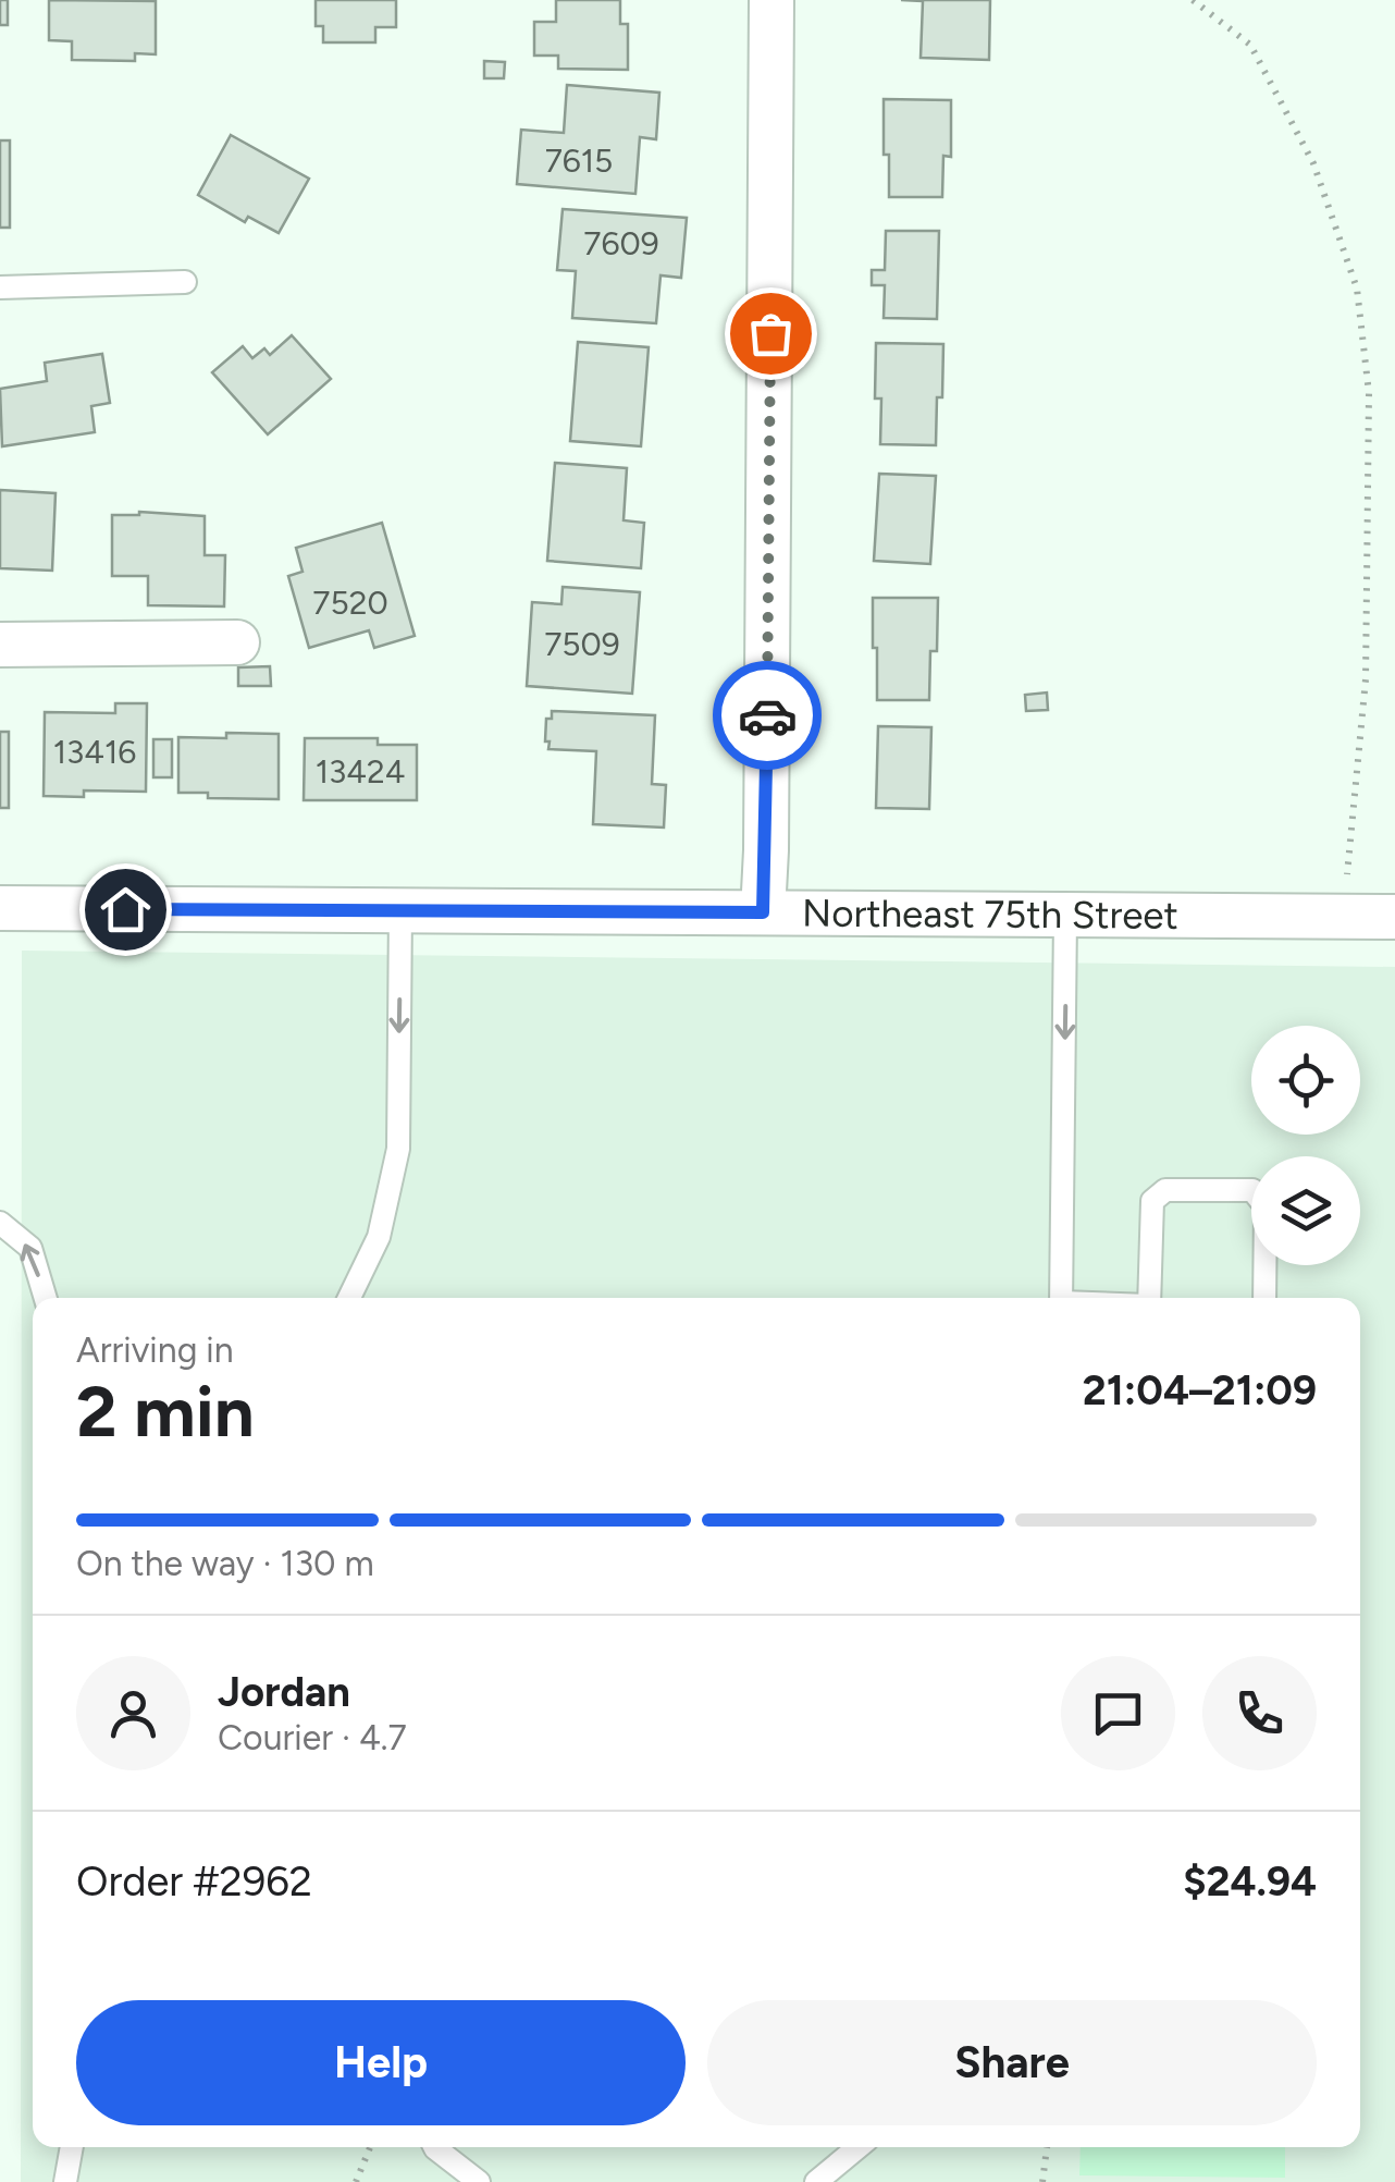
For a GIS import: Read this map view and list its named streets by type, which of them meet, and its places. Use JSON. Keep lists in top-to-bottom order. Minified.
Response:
{"streets":{"street":["Northeast 75th Street"]},"house_numbers":["7615","7609","7520","7509","13416","13424"],"page":{"heading":["2 min","Arriving in","21:04–21:09"],"panel":["Jordan","Courier · 4.7","Order #2962","$24.94"],"bar":"On the way · 130 m","buttons":["Help","Share"]}}
